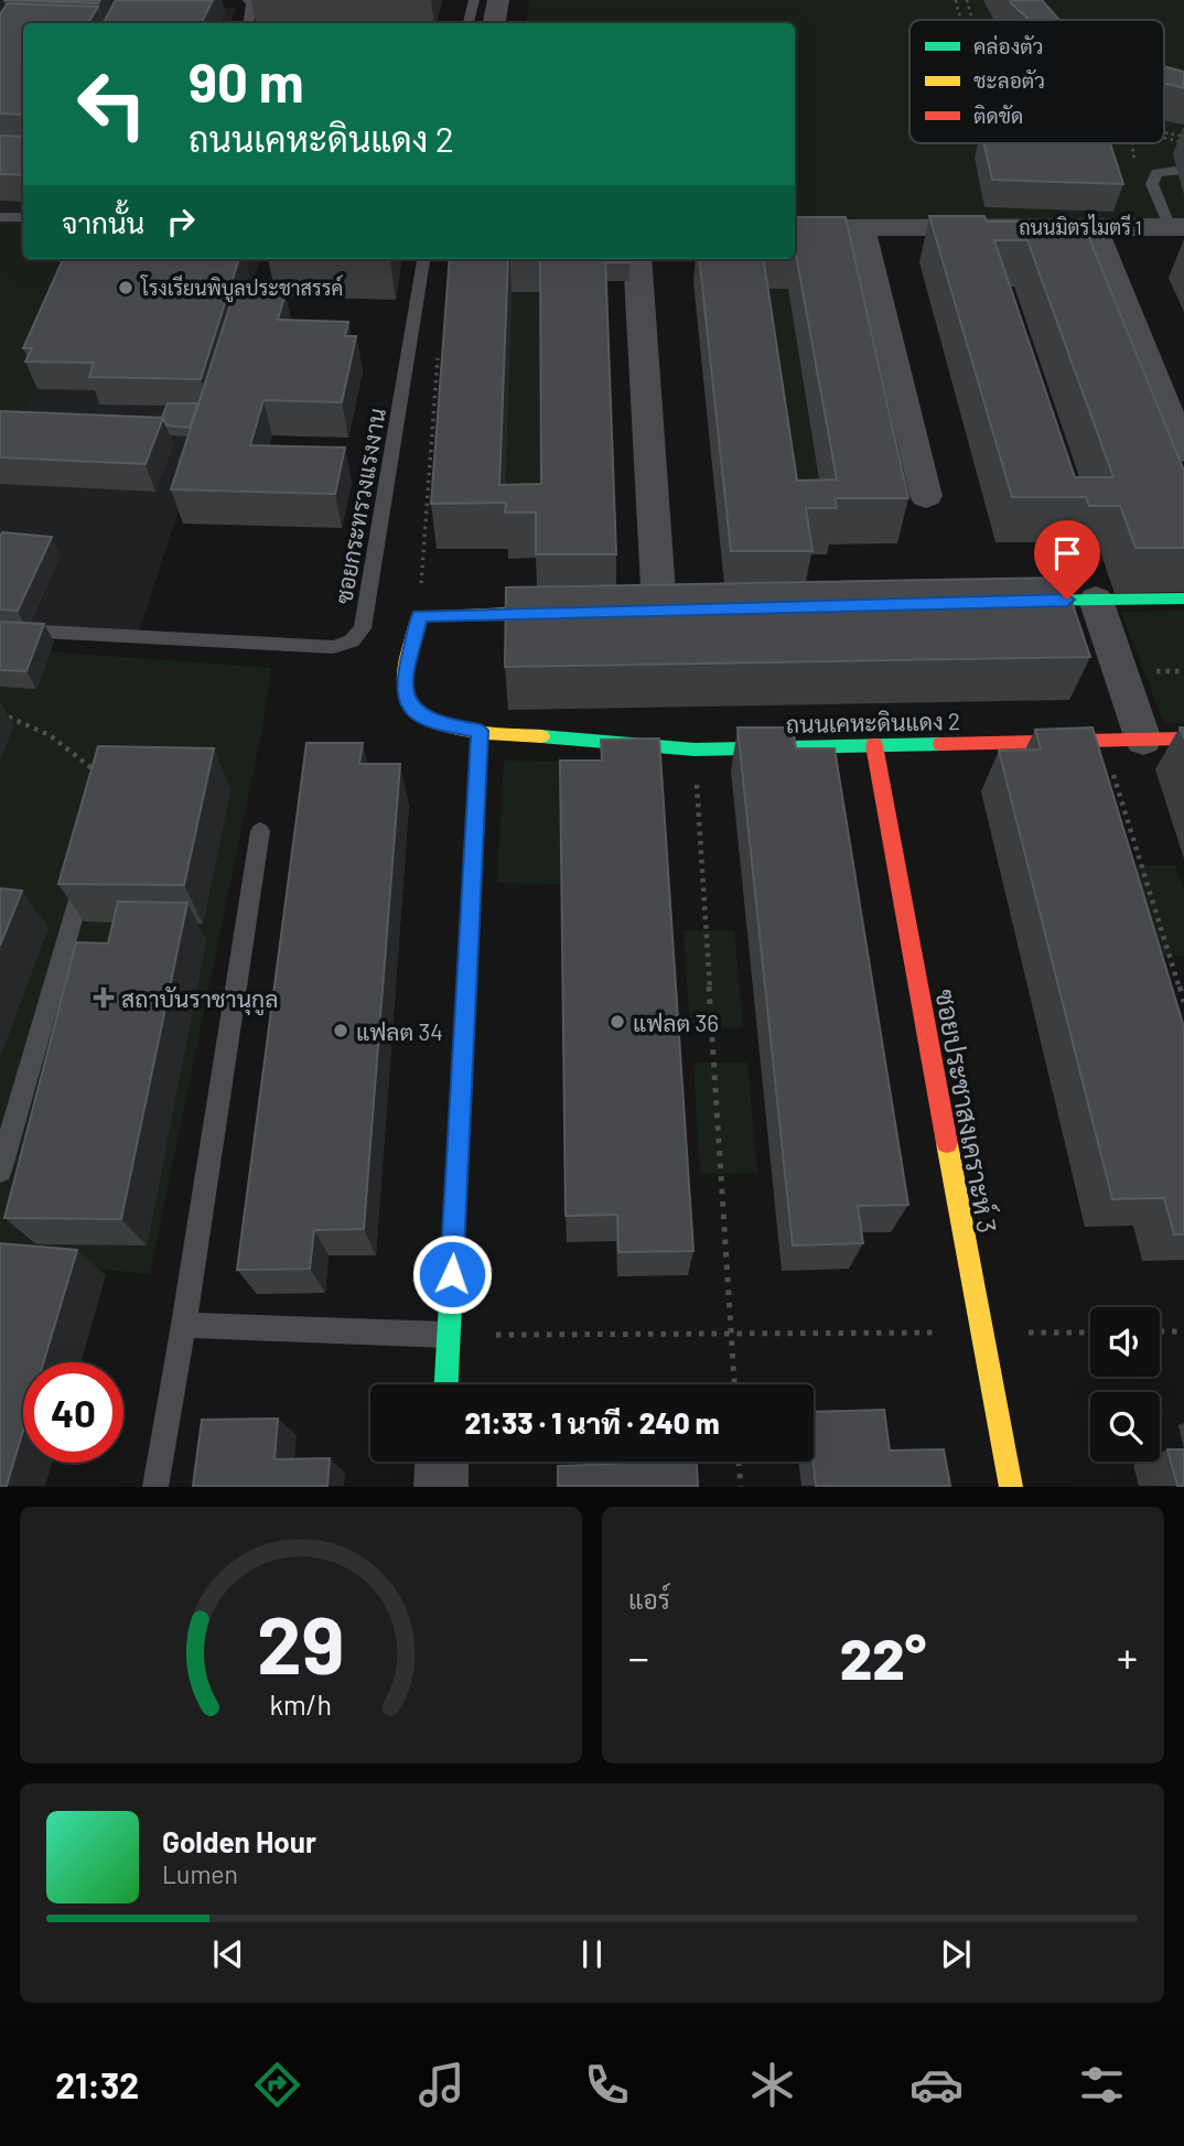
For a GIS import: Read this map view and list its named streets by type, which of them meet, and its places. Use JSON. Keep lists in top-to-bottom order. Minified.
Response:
{"streets":{"street":["ถนนมิตรไมตรี 1","ถนนเคหะดินแดง 2","ซอยประชาสงเคราะห์ 3"],"lane":["ซอยกระทรวงแรงงาน"]},"crossings":[["ถนนเคหะดินแดง 2","ซอยประชาสงเคราะห์ 3"]],"places":{"other":["โรงเรียนพิบูลประชาสรรค์","แฟลต 36","แฟลต 34"],"health":["สถาบันราชานุกูล"]},"legend":["คล่องตัว","ชะลอตัว","ติดขัด"],"page":{"turn":["90 m","ถนนเคหะดินแดง 2"],"then":"จากนั้น","limit":"40","trip":"21:33 · 1 นาที · 240 m","tile":"แอร์","heat":["−","22°","+"],"song":["Golden Hour","Lumen"],"tabs":"21:32","gauge":["29","km/h"]}}
